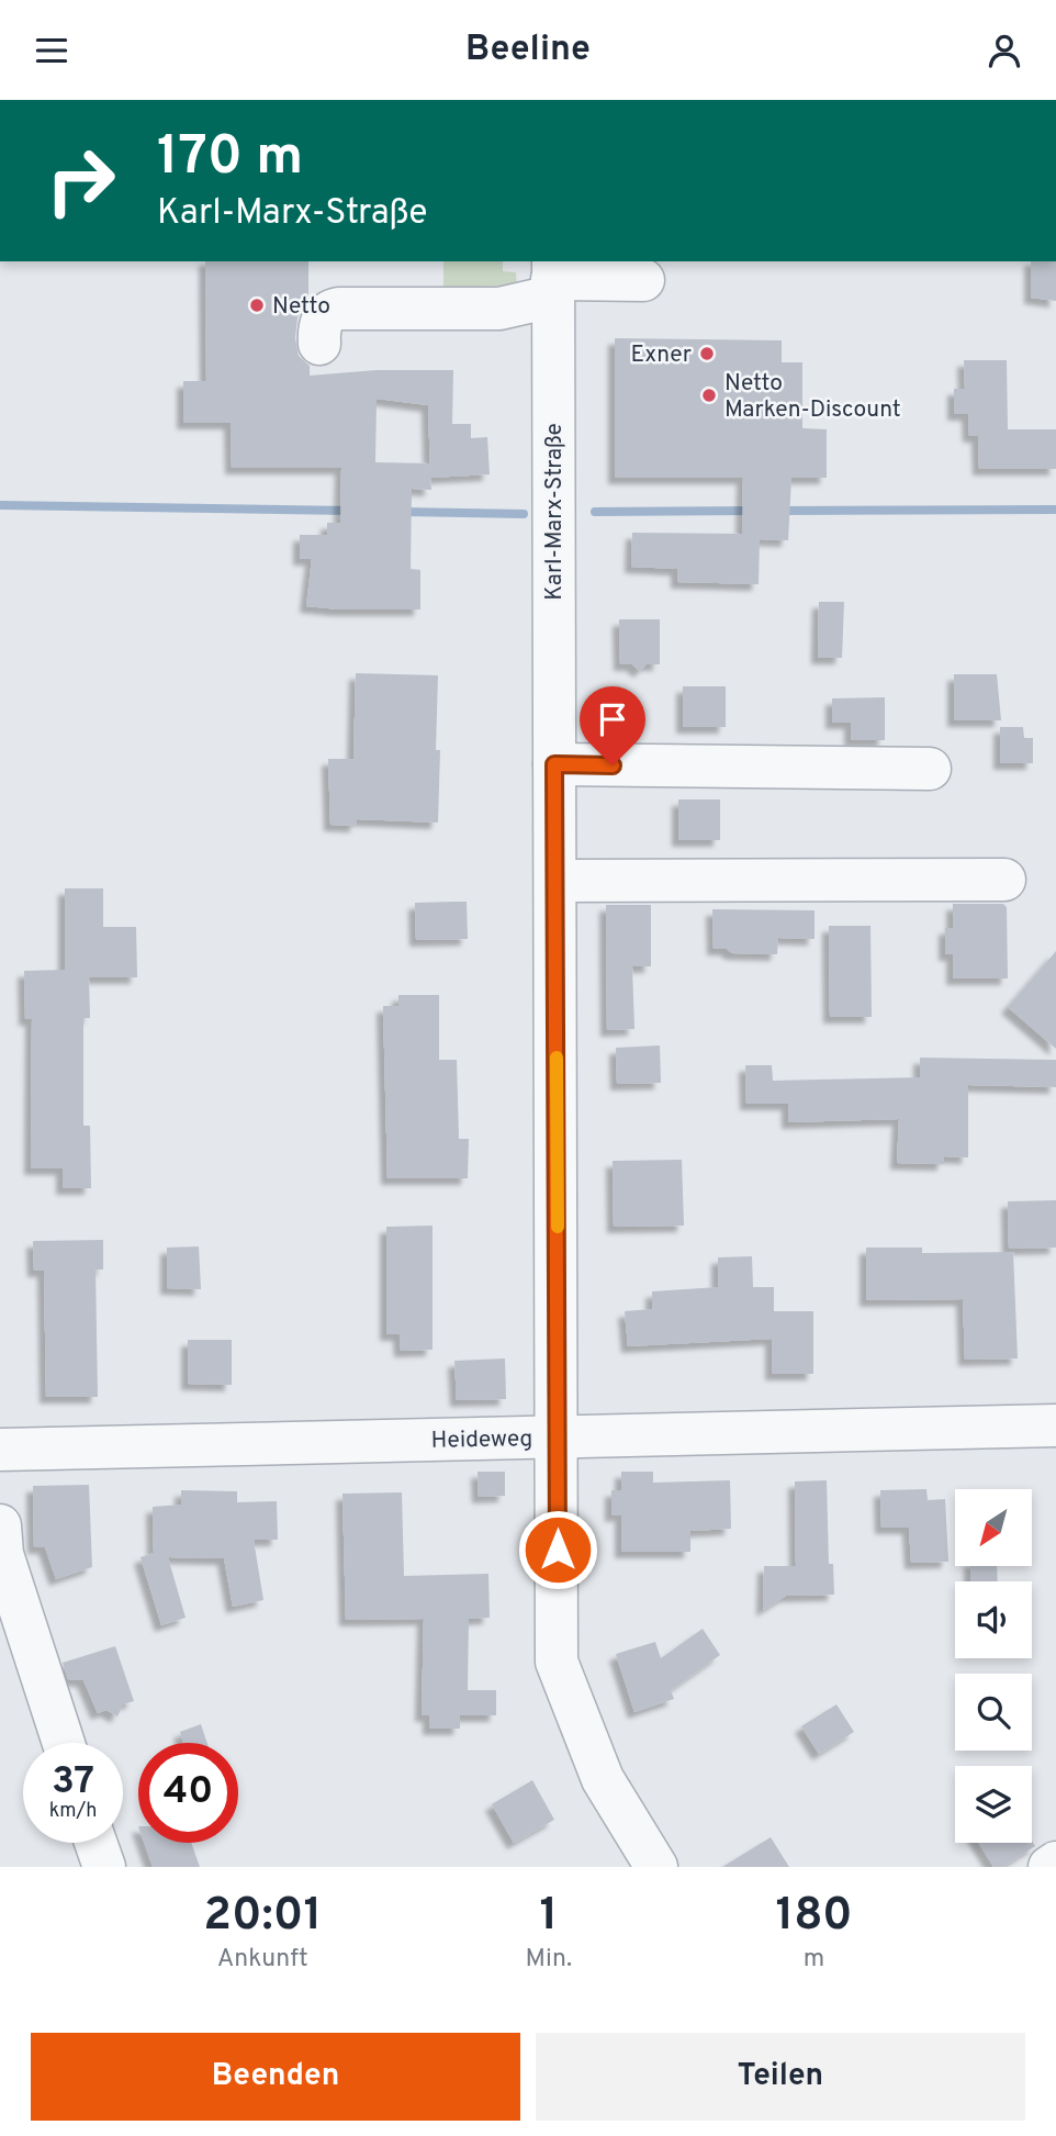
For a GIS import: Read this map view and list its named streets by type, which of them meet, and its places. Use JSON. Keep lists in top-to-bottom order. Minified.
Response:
{"streets":{"street":["Karl-Marx-Straße","Heideweg"]},"crossings":[["Karl-Marx-Straße","Heideweg"]],"places":["Netto","Exner","Netto Marken-Discount"],"north":"bottom left","page":{"header":"Beeline","turn":["170 m","Karl-Marx-Straße"],"speed":"37 km/h","limit":"40","eta":["20:01","Ankunft","1","Min.","180","m"],"buttons":["Beenden","Teilen"]}}
